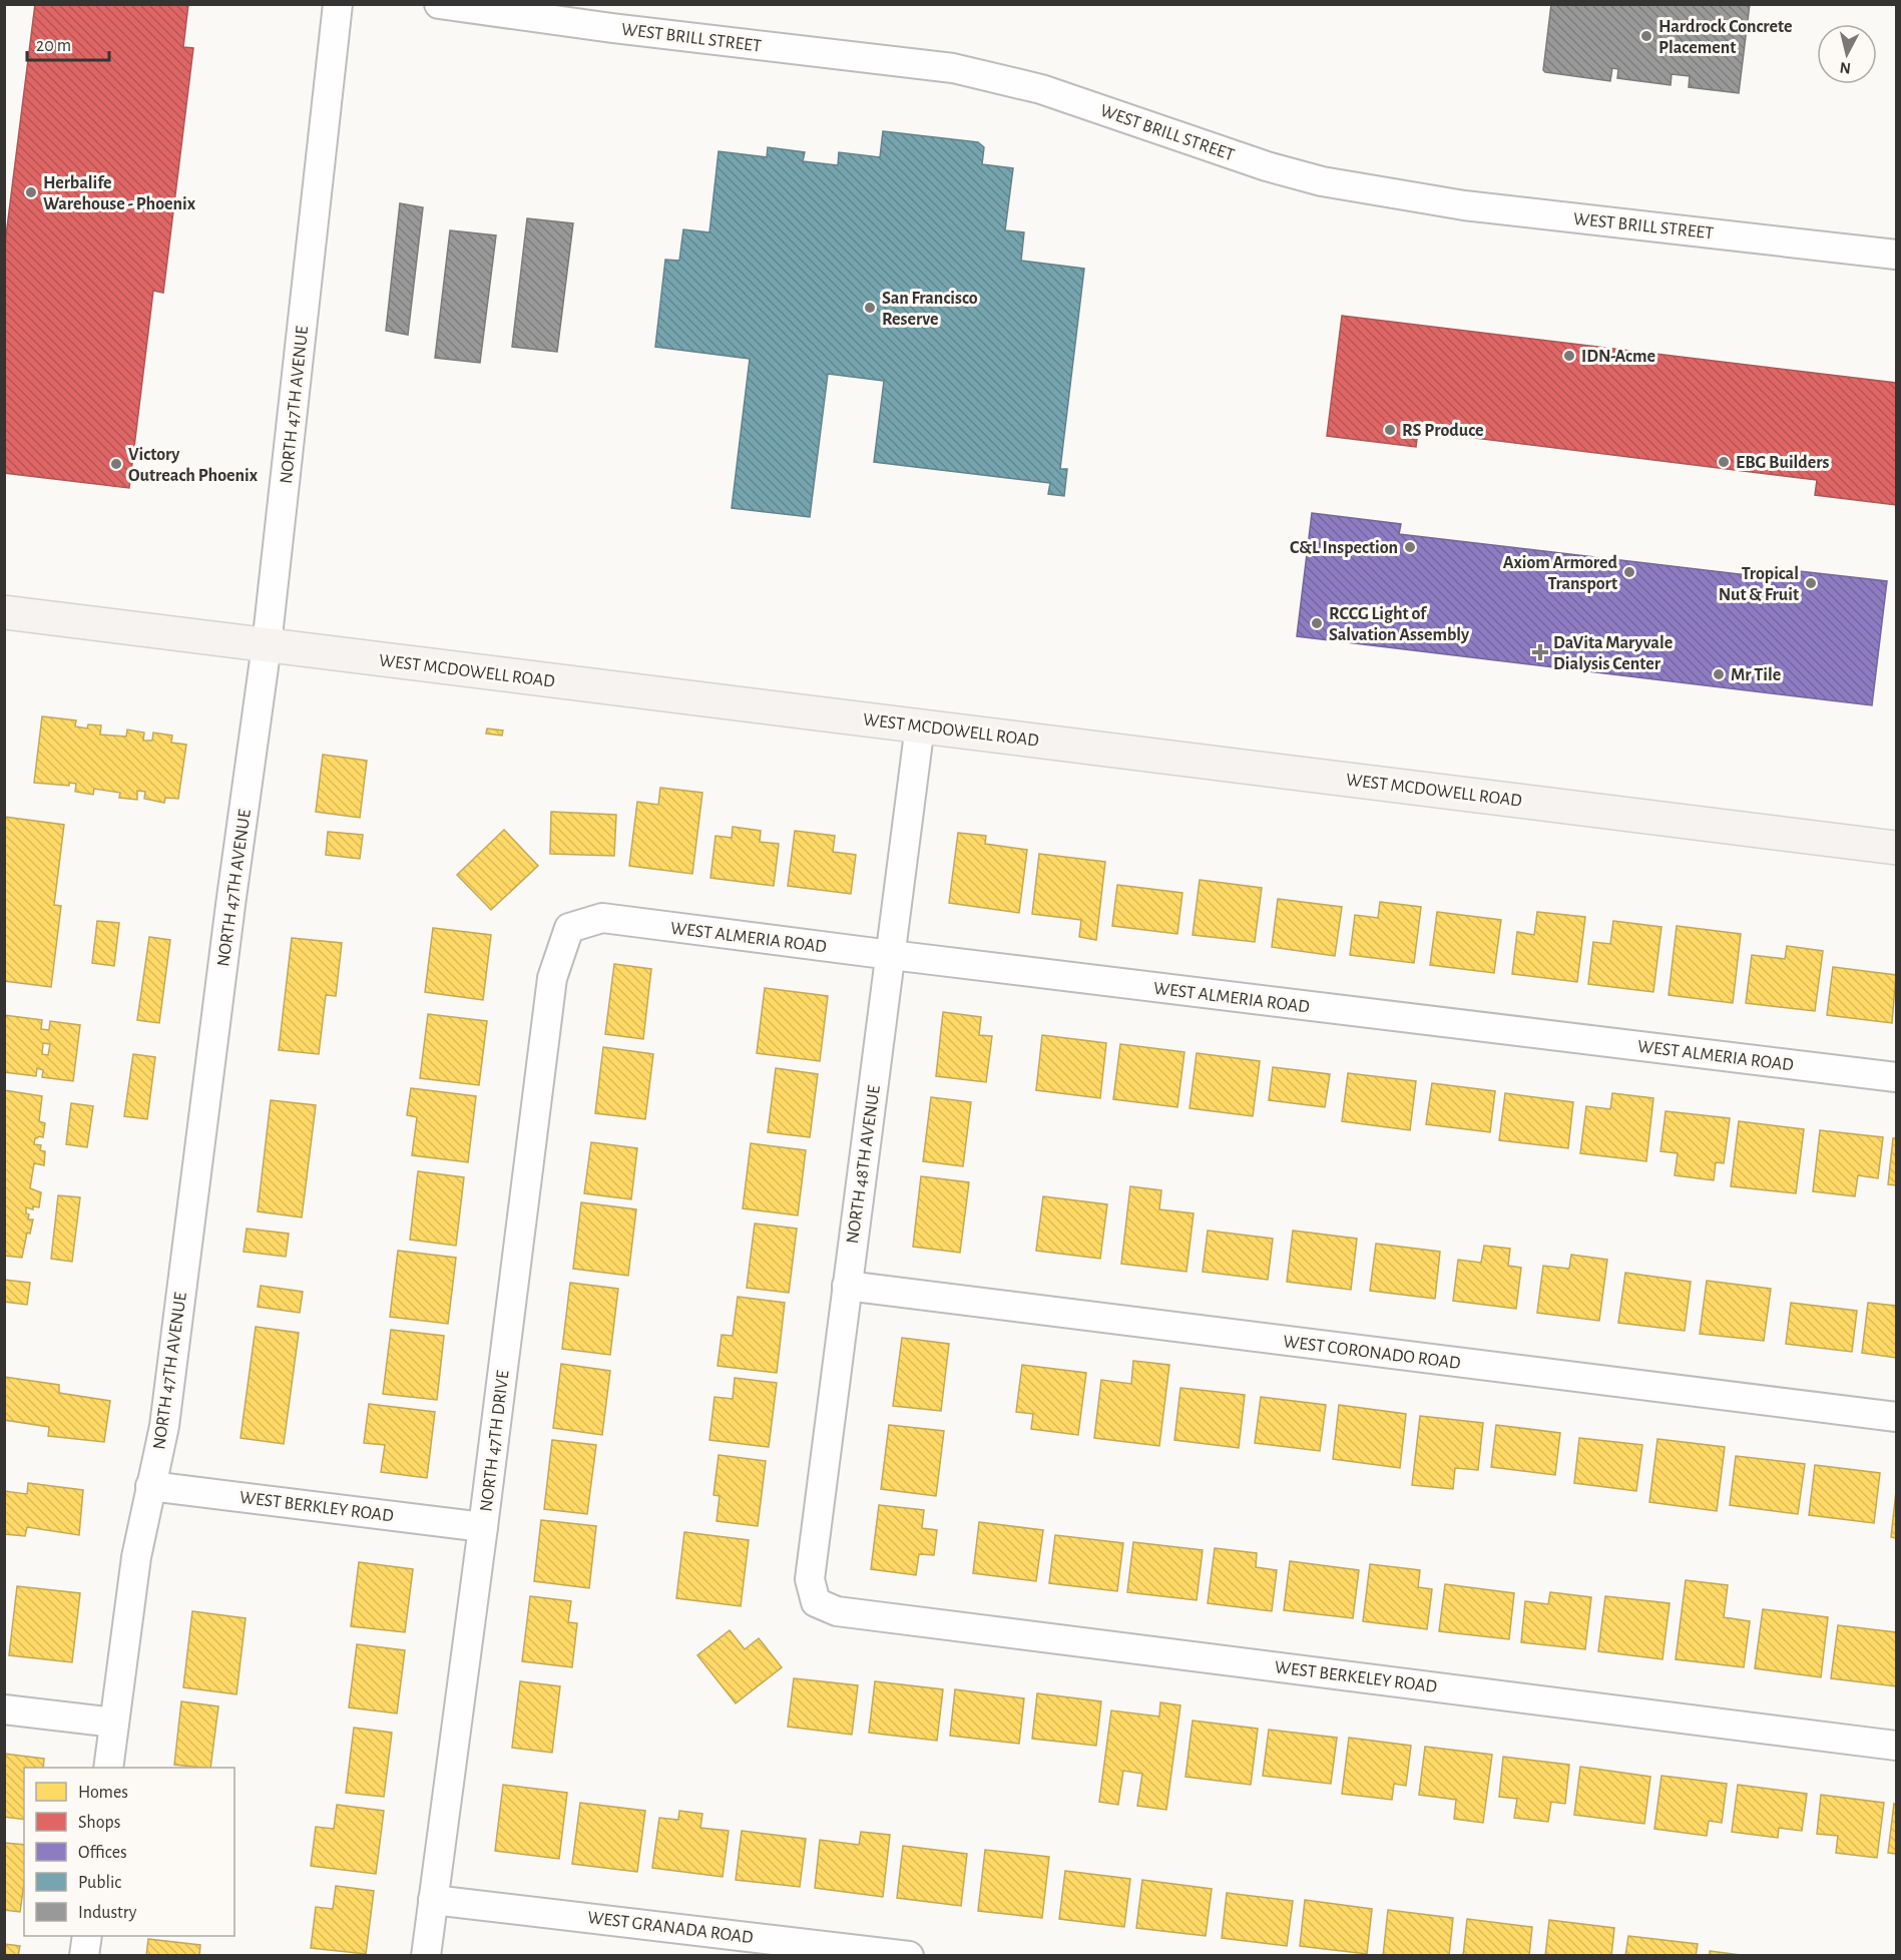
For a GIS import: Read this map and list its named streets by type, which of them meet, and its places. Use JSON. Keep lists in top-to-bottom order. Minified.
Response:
{"streets":{"main road":["WEST MCDOWELL ROAD"],"street":["WEST BRILL STREET","NORTH 47TH AVENUE","WEST ALMERIA ROAD","NORTH 48TH AVENUE","WEST CORONADO ROAD","NORTH 47TH DRIVE","WEST BERKLEY ROAD","WEST BERKELEY ROAD","WEST GRANADA ROAD"]},"crossings":[["NORTH 47TH AVENUE","WEST MCDOWELL ROAD"],["NORTH 47TH AVENUE","WEST BERKLEY ROAD"],["WEST MCDOWELL ROAD","NORTH 48TH AVENUE"],["WEST ALMERIA ROAD","NORTH 48TH AVENUE"],["WEST ALMERIA ROAD","NORTH 47TH DRIVE"],["NORTH 48TH AVENUE","WEST CORONADO ROAD"],["NORTH 48TH AVENUE","WEST BERKELEY ROAD"],["NORTH 47TH DRIVE","WEST BERKLEY ROAD"],["NORTH 47TH DRIVE","WEST GRANADA ROAD"]],"places":{"other":["Hardrock Concrete Placement","Herbalife Warehouse - Phoenix","San Francisco Reserve","IDN-Acme","RS Produce","EBG Builders","Victory Outreach Phoenix","C&L Inspection","Axiom Armored Transport","Tropical Nut & Fruit","RCCG Light of Salvation Assembly","Mr Tile"],"health":["DaVita Maryvale Dialysis Center"]},"legend":["Homes","Shops","Offices","Public","Industry"],"scale_bar":"20 m","north":"bottom"}
